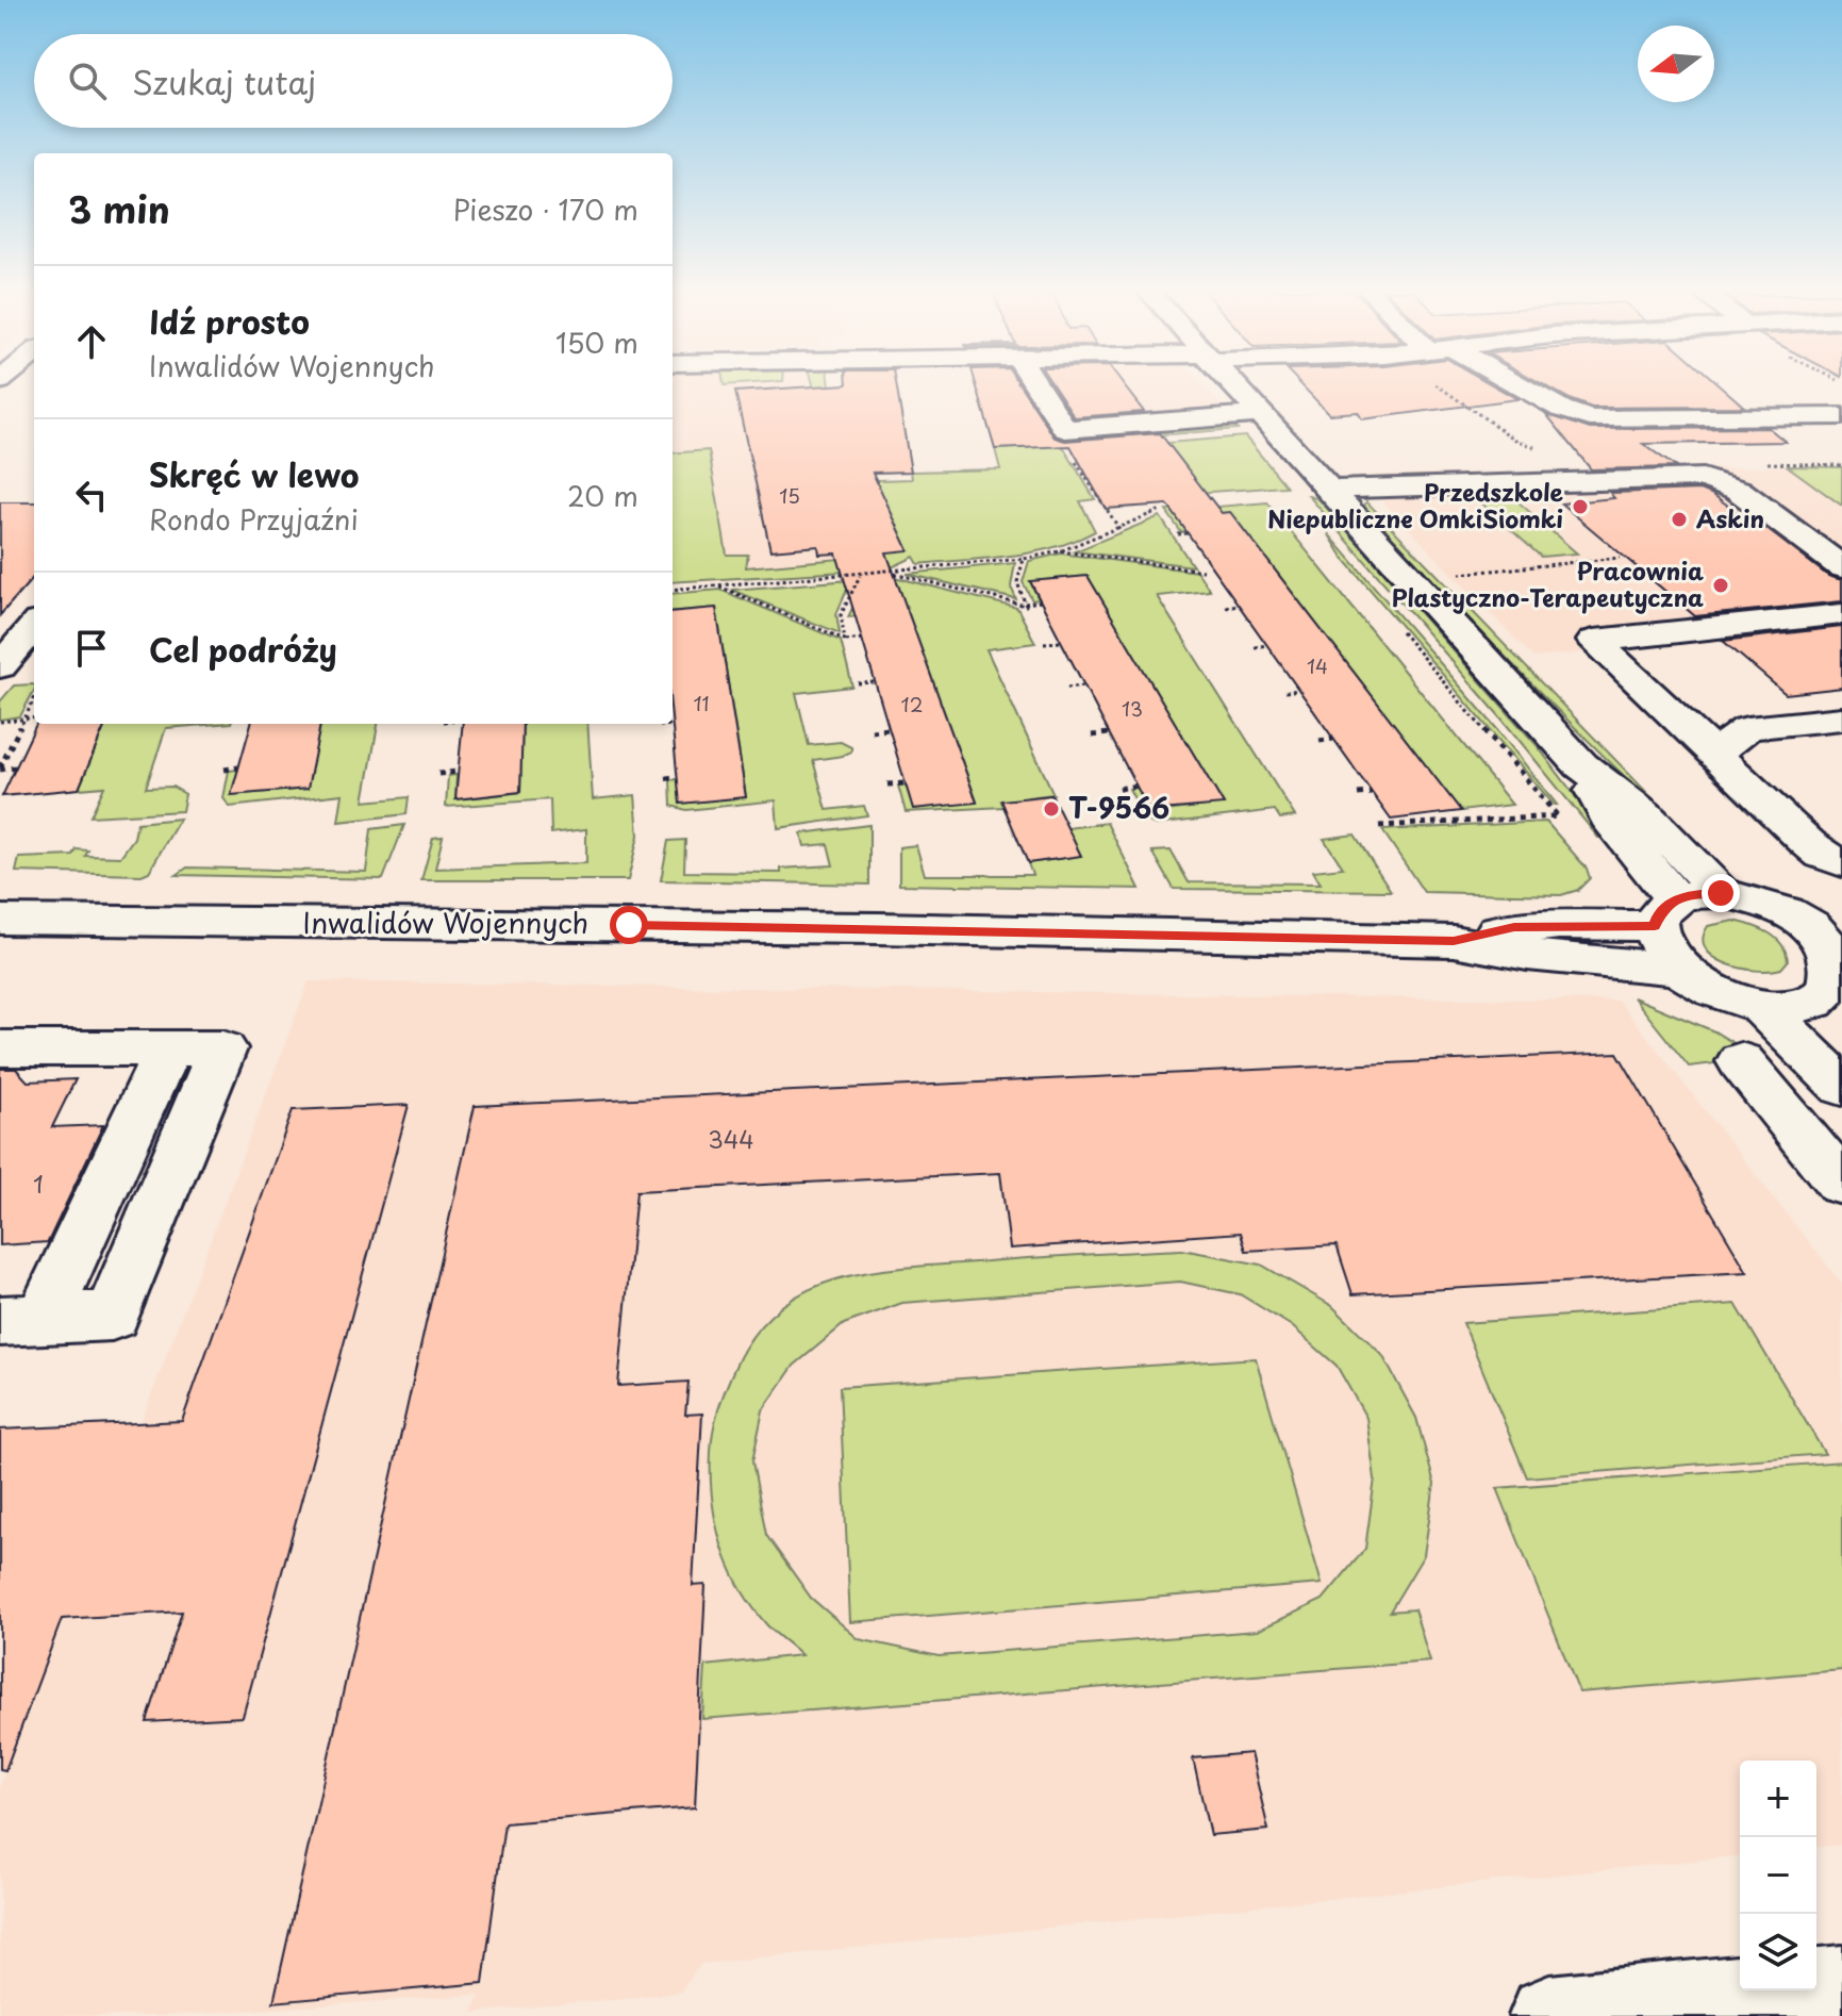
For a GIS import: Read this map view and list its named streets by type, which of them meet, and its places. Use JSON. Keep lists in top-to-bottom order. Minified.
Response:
{"streets":{"street":["Inwalidów Wojennych"]},"places":["Przedszkole Niepubliczne OmkiSiomki","Askin","Pracownia Plastyczno-Terapeutyczna","T-9566"],"house_numbers":["15","14","11","12","13","344","1"],"north":"left","page":{"search":"Szukaj tutaj","heading":["3 min","Pieszo · 170 m"],"list":[["Idź prosto","Inwalidów Wojennych","150 m"],["Skręć w lewo","Rondo Przyjaźni","20 m"],"Cel podróży"],"map_buttons":["+","−"]}}
